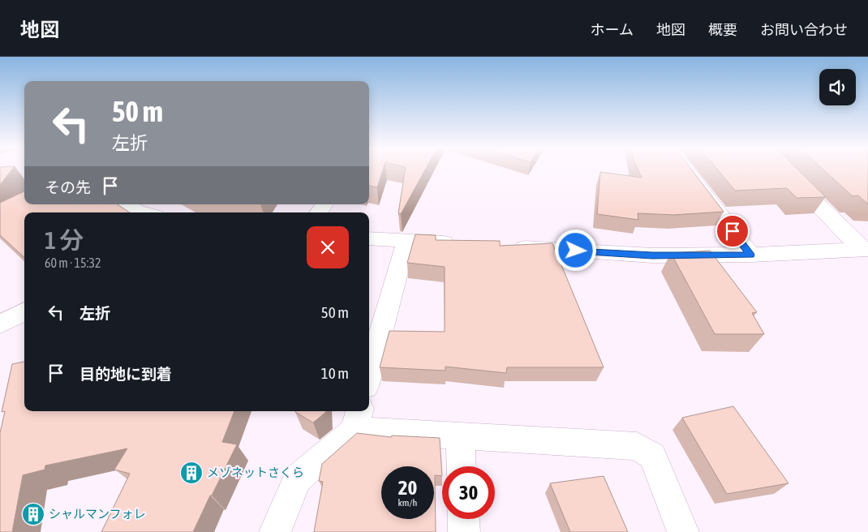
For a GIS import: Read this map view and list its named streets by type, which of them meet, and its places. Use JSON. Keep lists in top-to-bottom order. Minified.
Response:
{"places":{"building":["メゾネットさくら","シャルマンフォレ"]},"page":{"header":"地図","nav":["ホーム","地図","概要","お問い合わせ"],"turn":["50 m","左折"],"then":"その先","heading":["1 分","60 m · 15:32"],"list":[{"name":"左折","value":"50 m"},{"name":"目的地に到着","value":"10 m"}],"speed":"20 km/h","limit":"30"}}
